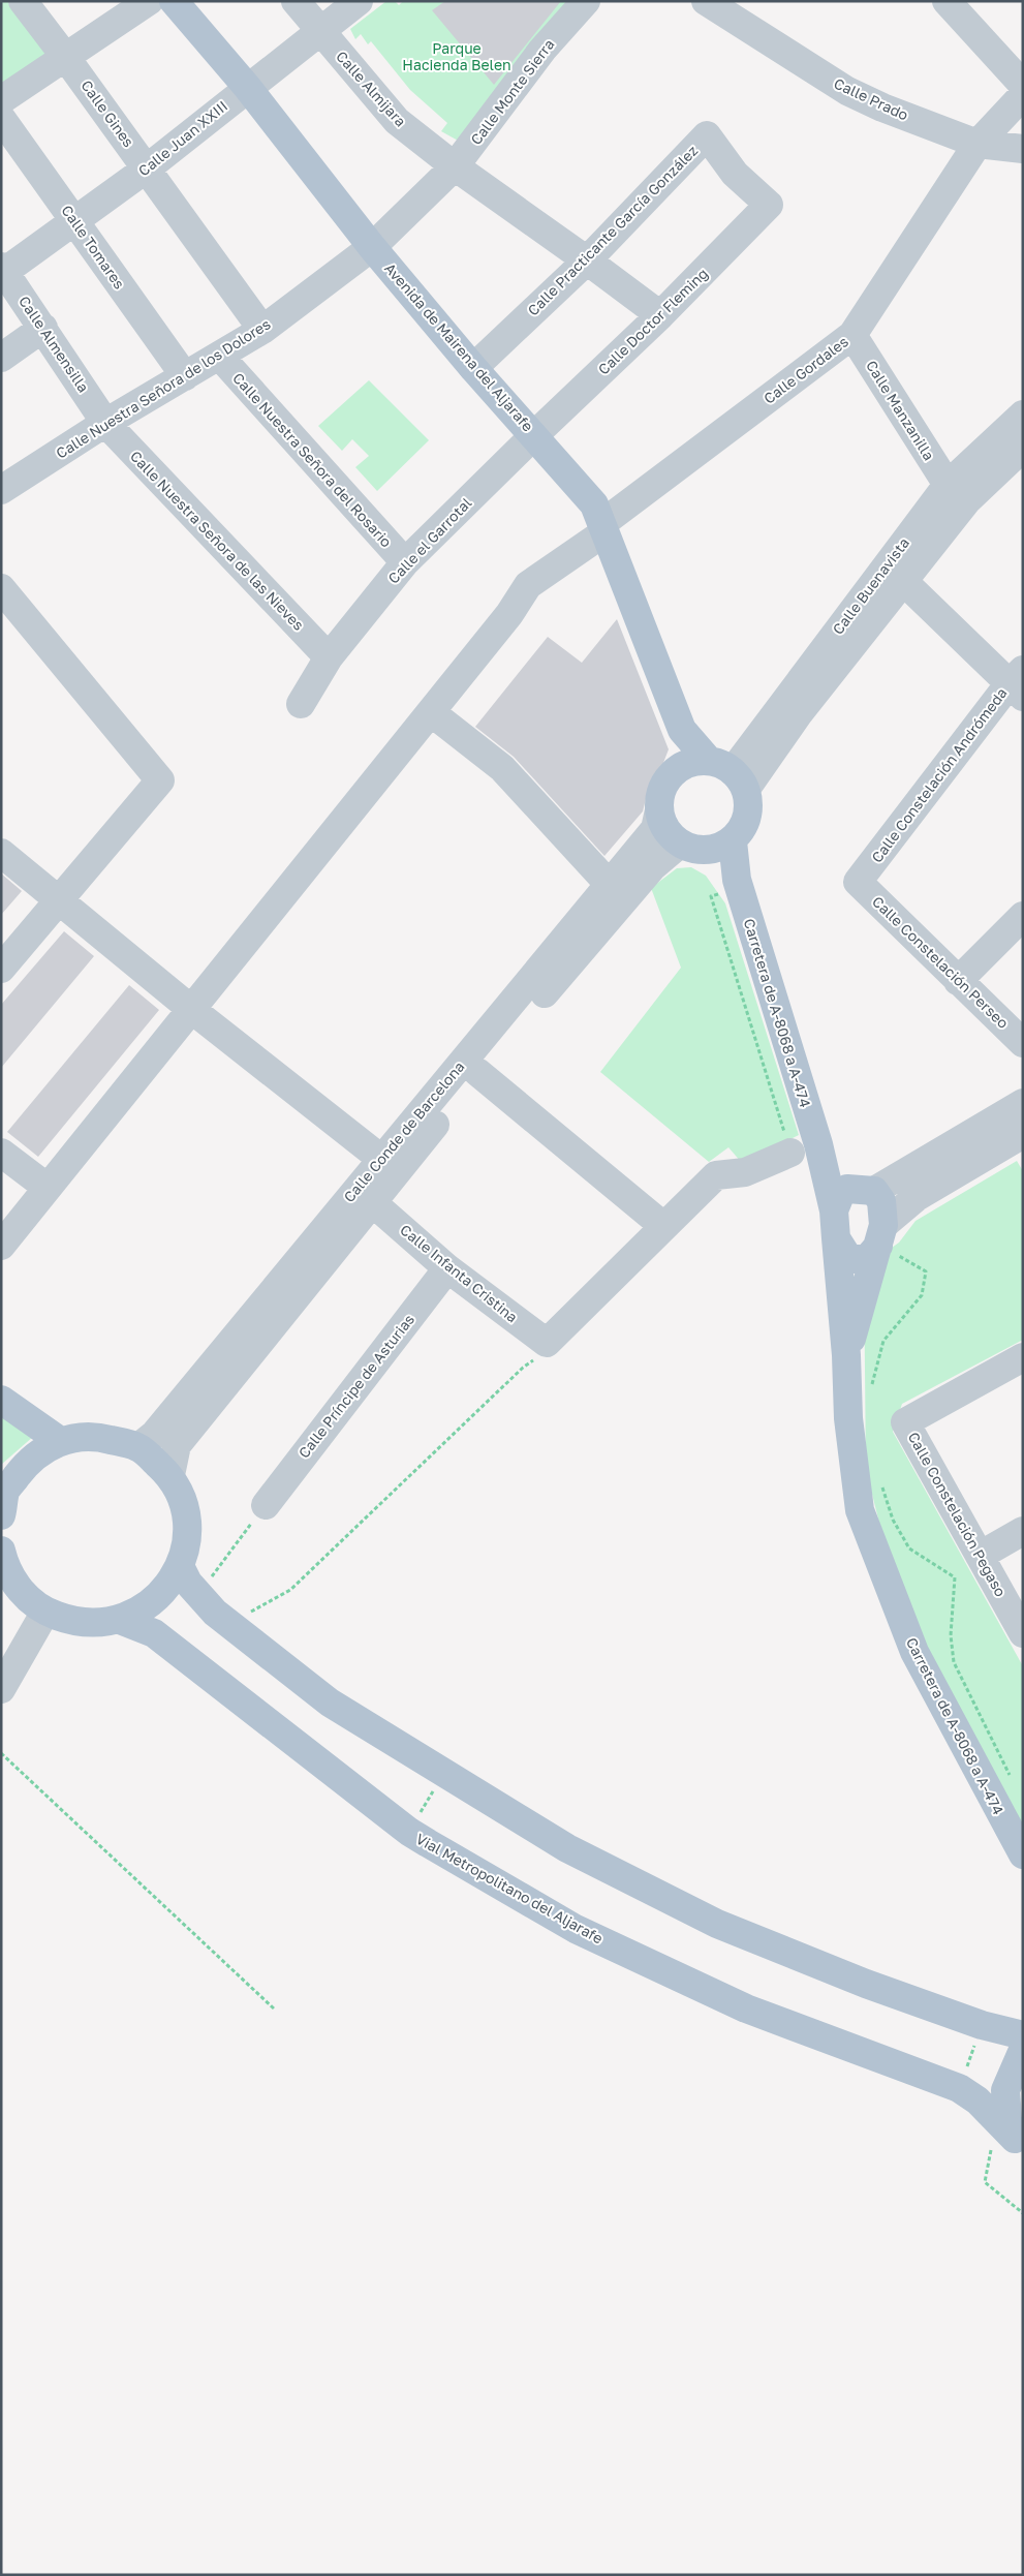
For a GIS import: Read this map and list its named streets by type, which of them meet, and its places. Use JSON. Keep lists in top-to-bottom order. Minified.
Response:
{"streets":{"main road":["Avenida de Mairena del Aljarafe","Carretera de A-8068 a A-474","Vial Metropolitano del Aljarafe"],"street":["Calle Almijara","Calle Monte Sierra","Calle Prado","Calle Gines","Calle Juan XXIII","Calle Practicante García González","Calle Tomares","Calle Doctor Fleming","Calle Almensilla","Calle Gordales","Calle Nuestra Señora de los Dolores","Calle Manzanilla","Calle Nuestra Señora del Rosario","Calle Nuestra Señora de las Nieves","Calle el Garrotal","Calle Buenavista","Calle Constelación Andrómeda","Calle Constelación Perseo","Calle Conde de Barcelona","Calle Infanta Cristina","Calle Príncipe de Asturias","Calle Constelación Pegaso"]},"crossings":[["Calle Almijara","Calle Monte Sierra"],["Calle Almijara","Calle Juan XXIII"],["Calle Almijara","Calle Practicante García González"],["Calle Almijara","Calle Doctor Fleming"],["Calle Monte Sierra","Avenida de Mairena del Aljarafe"],["Calle Monte Sierra","Calle Nuestra Señora de los Dolores"],["Calle Prado","Calle Gordales"],["Calle Gines","Calle Juan XXIII"],["Calle Gines","Calle Nuestra Señora de los Dolores"],["Calle Juan XXIII","Calle Tomares"],["Calle Juan XXIII","Calle Almensilla"],["Calle Juan XXIII","Avenida de Mairena del Aljarafe"],["Calle Practicante García González","Calle Doctor Fleming"],["Calle Practicante García González","Avenida de Mairena del Aljarafe"],["Calle Tomares","Calle Nuestra Señora de los Dolores"],["Calle Doctor Fleming","Avenida de Mairena del Aljarafe"],["Calle Doctor Fleming","Calle el Garrotal"],["Calle Almensilla","Calle Nuestra Señora de los Dolores"],["Calle Almensilla","Calle Nuestra Señora de las Nieves"],["Avenida de Mairena del Aljarafe","Calle Gordales"],["Avenida de Mairena del Aljarafe","Calle Nuestra Señora de los Dolores"],["Avenida de Mairena del Aljarafe","Calle el Garrotal"],["Calle Gordales","Calle Manzanilla"],["Calle Nuestra Señora de los Dolores","Calle Nuestra Señora del Rosario"],["Calle Nuestra Señora de los Dolores","Calle Nuestra Señora de las Nieves"],["Calle Manzanilla","Calle Buenavista"],["Calle Nuestra Señora del Rosario","Calle el Garrotal"],["Calle Nuestra Señora de las Nieves","Calle el Garrotal"],["Calle Buenavista","Carretera de A-8068 a A-474"],["Calle Buenavista","Calle Conde de Barcelona"],["Calle Constelación Andrómeda","Calle Constelación Perseo"],["Carretera de A-8068 a A-474","Calle Conde de Barcelona"],["Calle Conde de Barcelona","Calle Infanta Cristina"],["Calle Conde de Barcelona","Vial Metropolitano del Aljarafe"],["Calle Infanta Cristina","Calle Príncipe de Asturias"]],"parks":["Parque Hacienda Belen"]}
